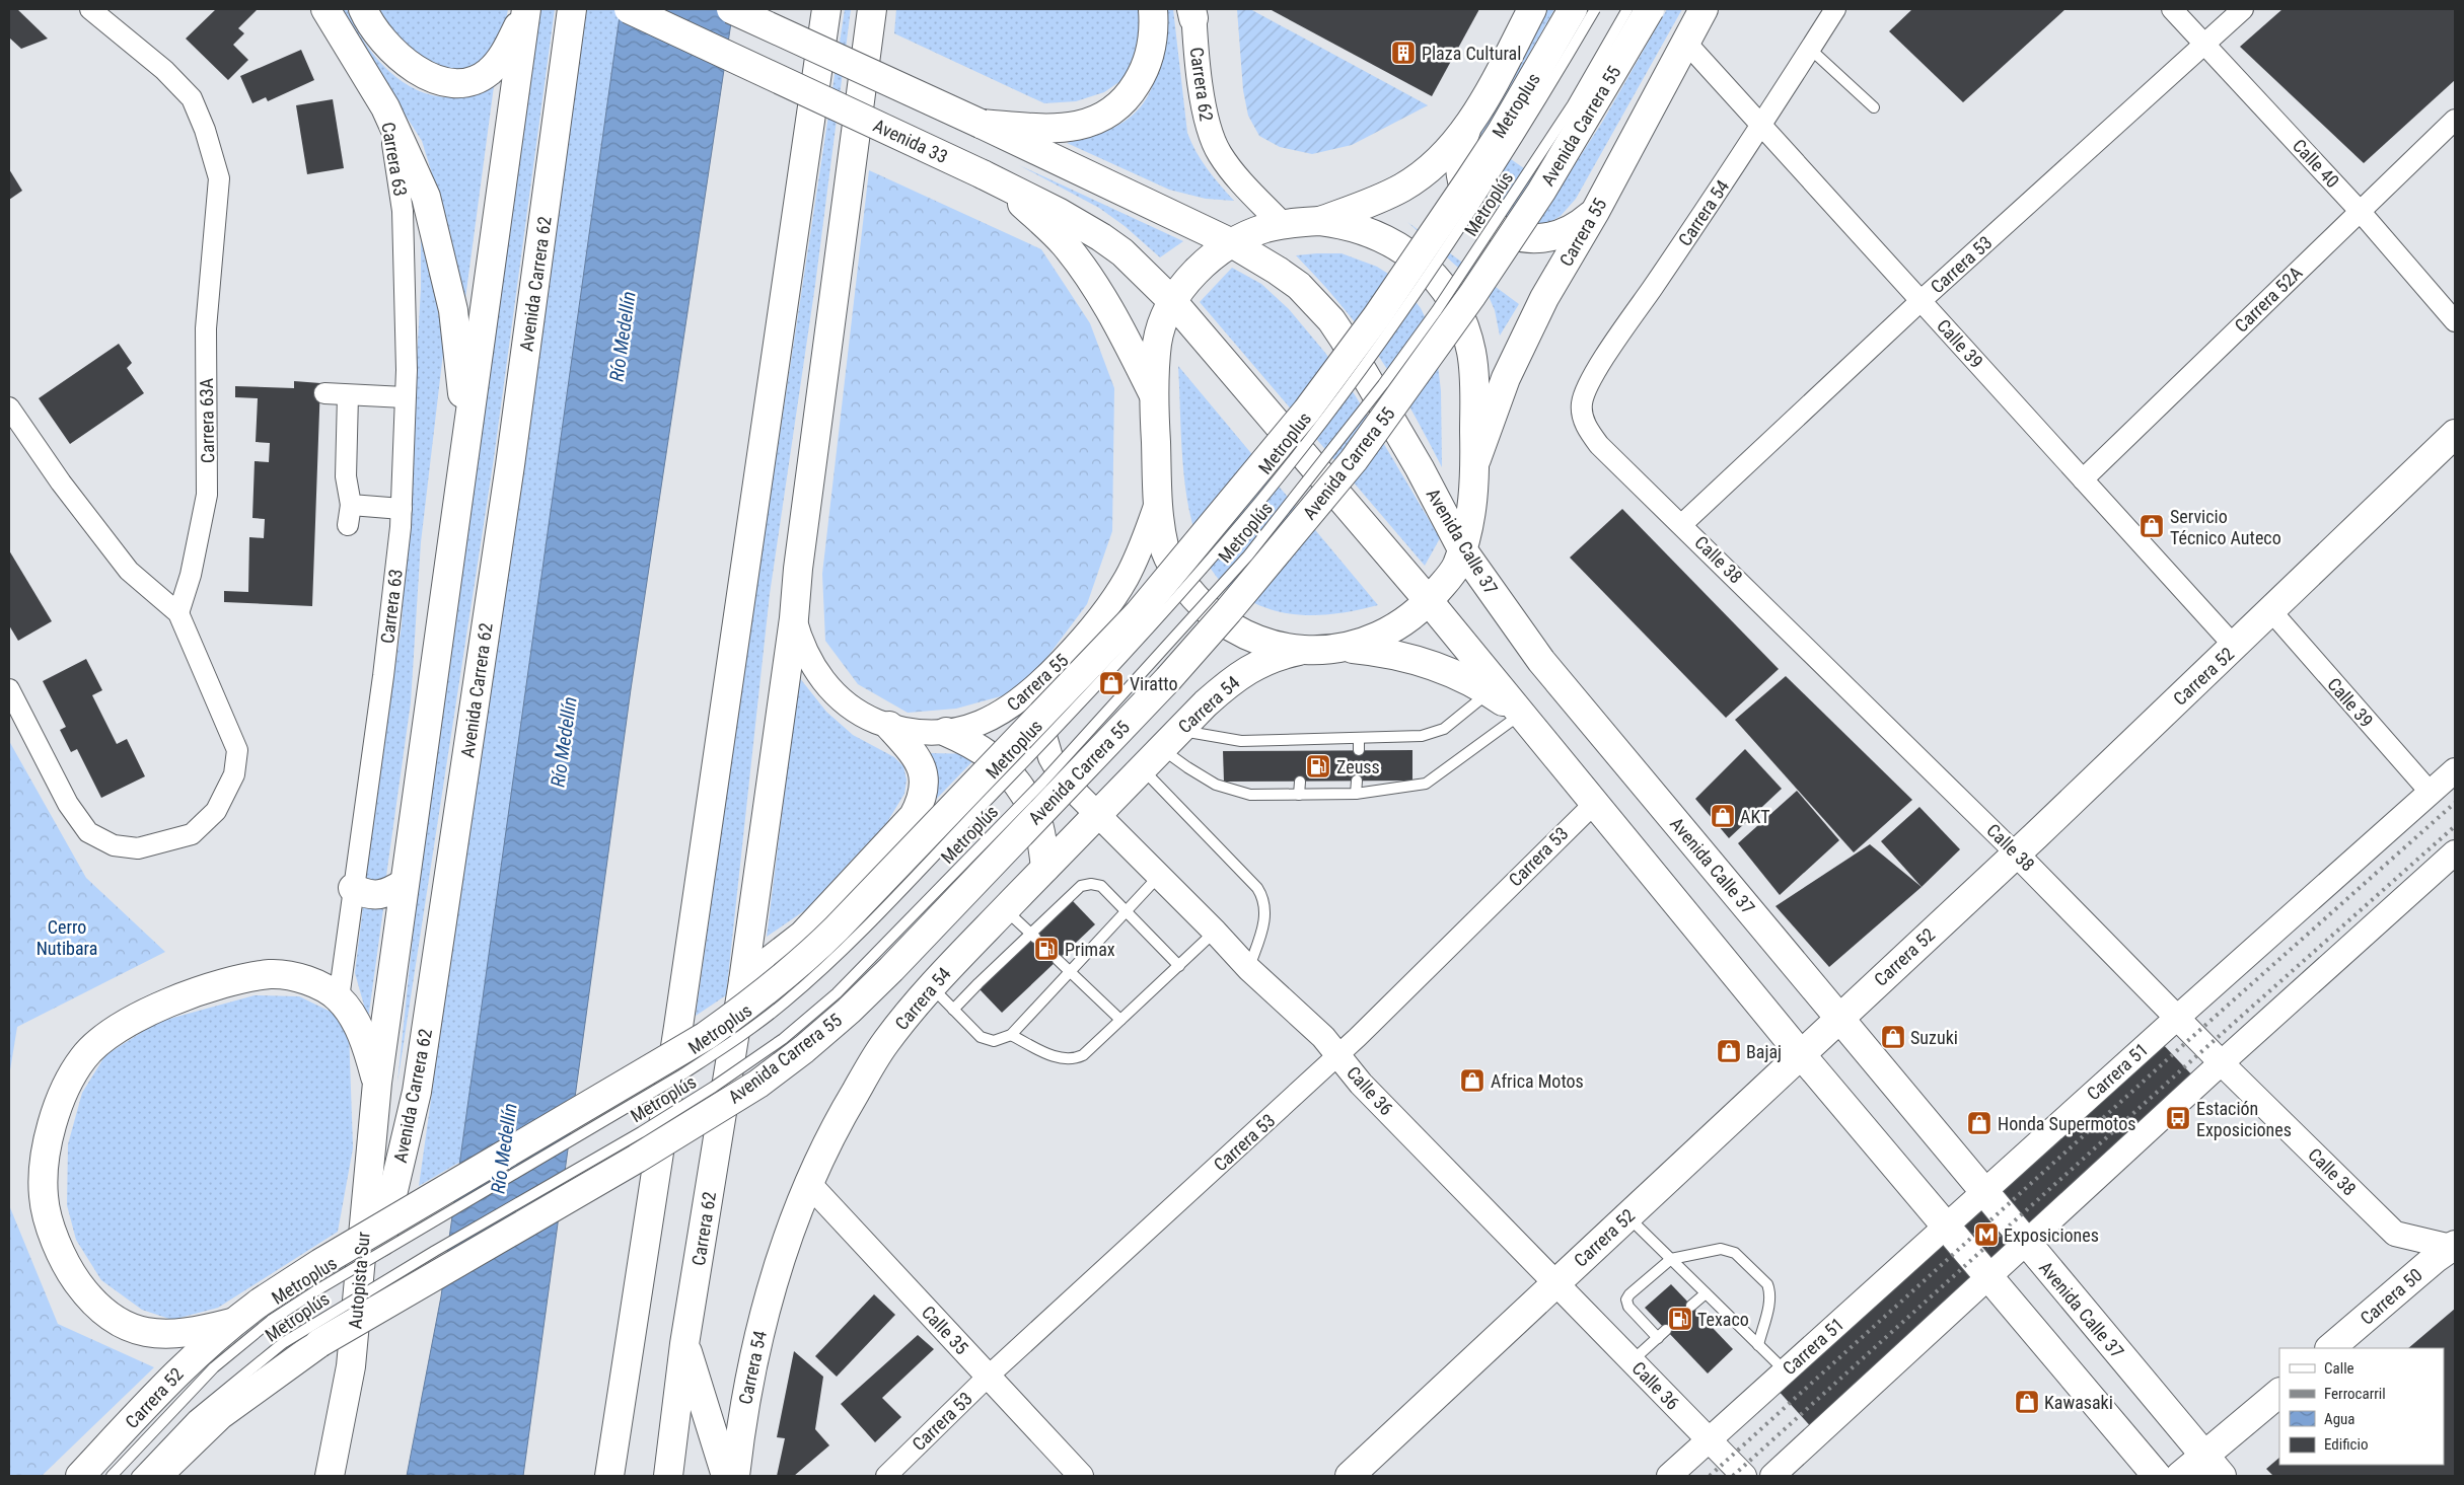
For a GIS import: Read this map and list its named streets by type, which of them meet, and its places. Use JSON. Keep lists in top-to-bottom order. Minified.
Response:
{"streets":{"main road":["Carrera 62","Avenida Carrera 55","Avenida 33","Carrera 54","Carrera 55","Avenida Carrera 62","Avenida Calle 37","Carrera 52","Autopista Sur","Carrera 50"],"street":["Carrera 63","Calle 40","Carrera 53","Carrera 52A","Calle 39","Carrera 63A","Calle 38","Carrera 51","Calle 36","Calle 35"],"lane":["Metroplus","Metroplús"]},"crossings":[["Metroplus","Metroplús"],["Calle 40","Carrera 53"],["Calle 40","Carrera 52A"],["Carrera 54","Calle 39"],["Carrera 54","Calle 38"],["Carrera 54","Calle 36"],["Carrera 54","Calle 35"],["Carrera 55","Calle 39"],["Carrera 55","Calle 36"],["Carrera 53","Calle 39"],["Carrera 53","Calle 38"],["Carrera 53","Calle 36"],["Carrera 53","Calle 35"],["Avenida Carrera 62","Autopista Sur"],["Carrera 52A","Calle 39"],["Calle 39","Carrera 52"],["Calle 39","Carrera 51"],["Avenida Calle 37","Carrera 52"],["Avenida Calle 37","Carrera 51"],["Calle 38","Carrera 52"],["Calle 38","Carrera 51"],["Calle 38","Carrera 50"],["Carrera 52","Calle 36"],["Carrera 51","Calle 36"]],"water":["Río Medellín"],"parks":["Cerro Nutibara"],"places":{"building":["Plaza Cultural"],"shop":["Servicio Técnico Auteco","Viratto","AKT","Suzuki","Bajaj","Africa Motos","Honda Supermotos","Kawasaki"],"fuel station":["Zeuss","Primax","Texaco"],"bus stop":["Estación Exposiciones"],"metro station":["Exposiciones"]},"legend":["Calle","Ferrocarril","Agua","Edificio"]}
